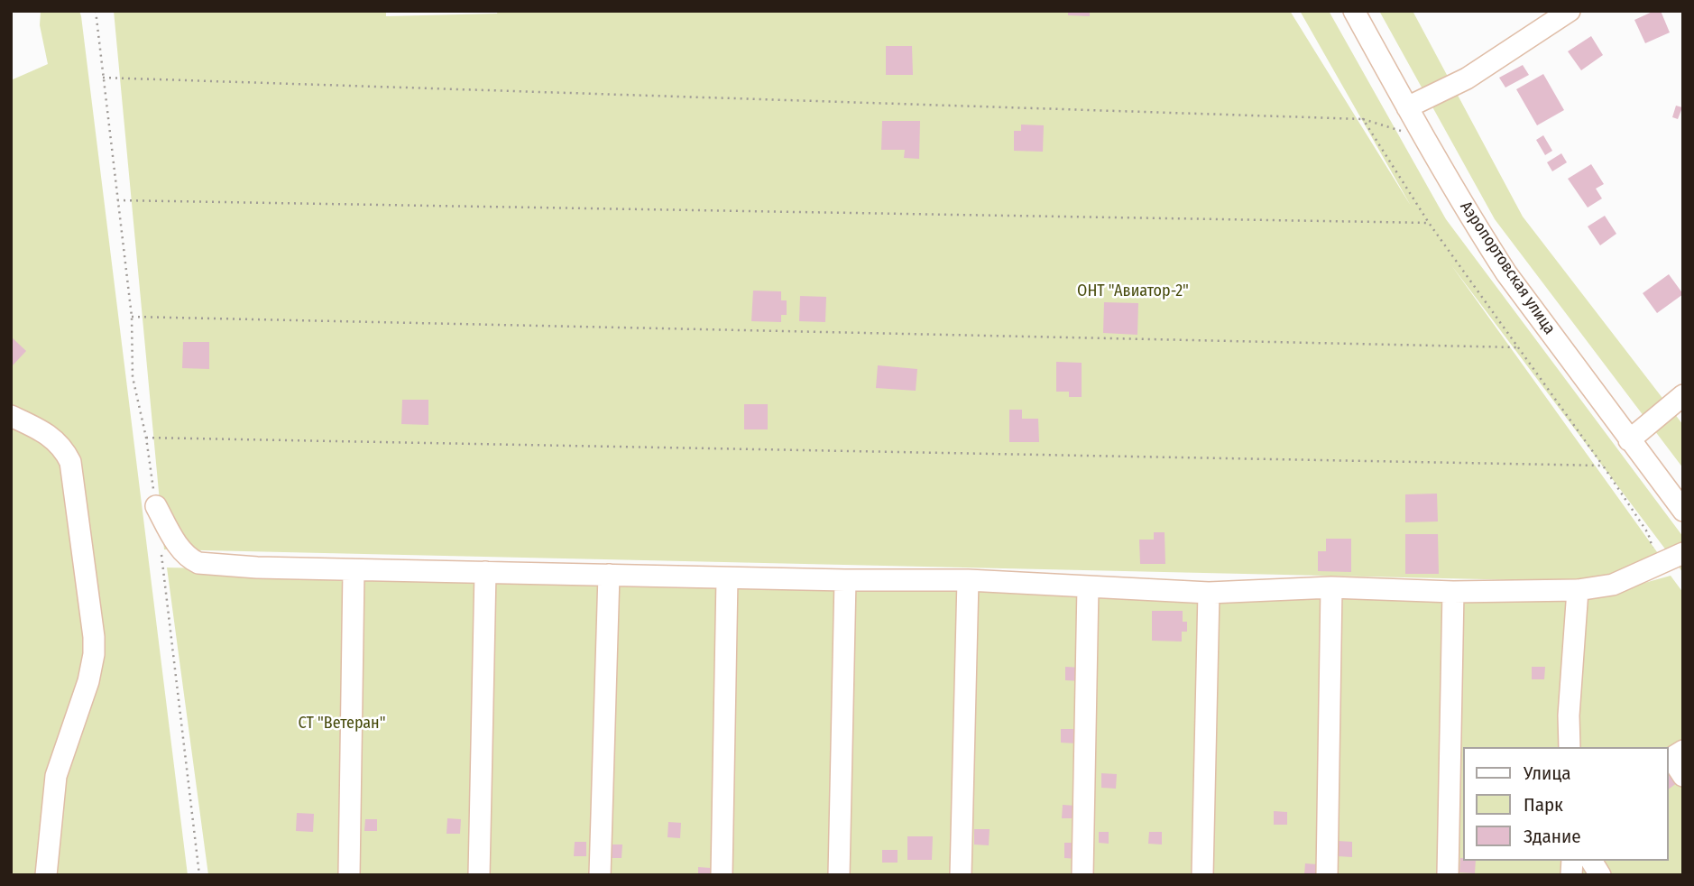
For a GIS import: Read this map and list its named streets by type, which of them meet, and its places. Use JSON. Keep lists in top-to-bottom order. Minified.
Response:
{"streets":{"street":["Аэропортовская улица"]},"parks":["ОНТ \"Авиатор-2\"","СТ \"Ветеран\""],"legend":["Улица","Парк","Здание"]}
